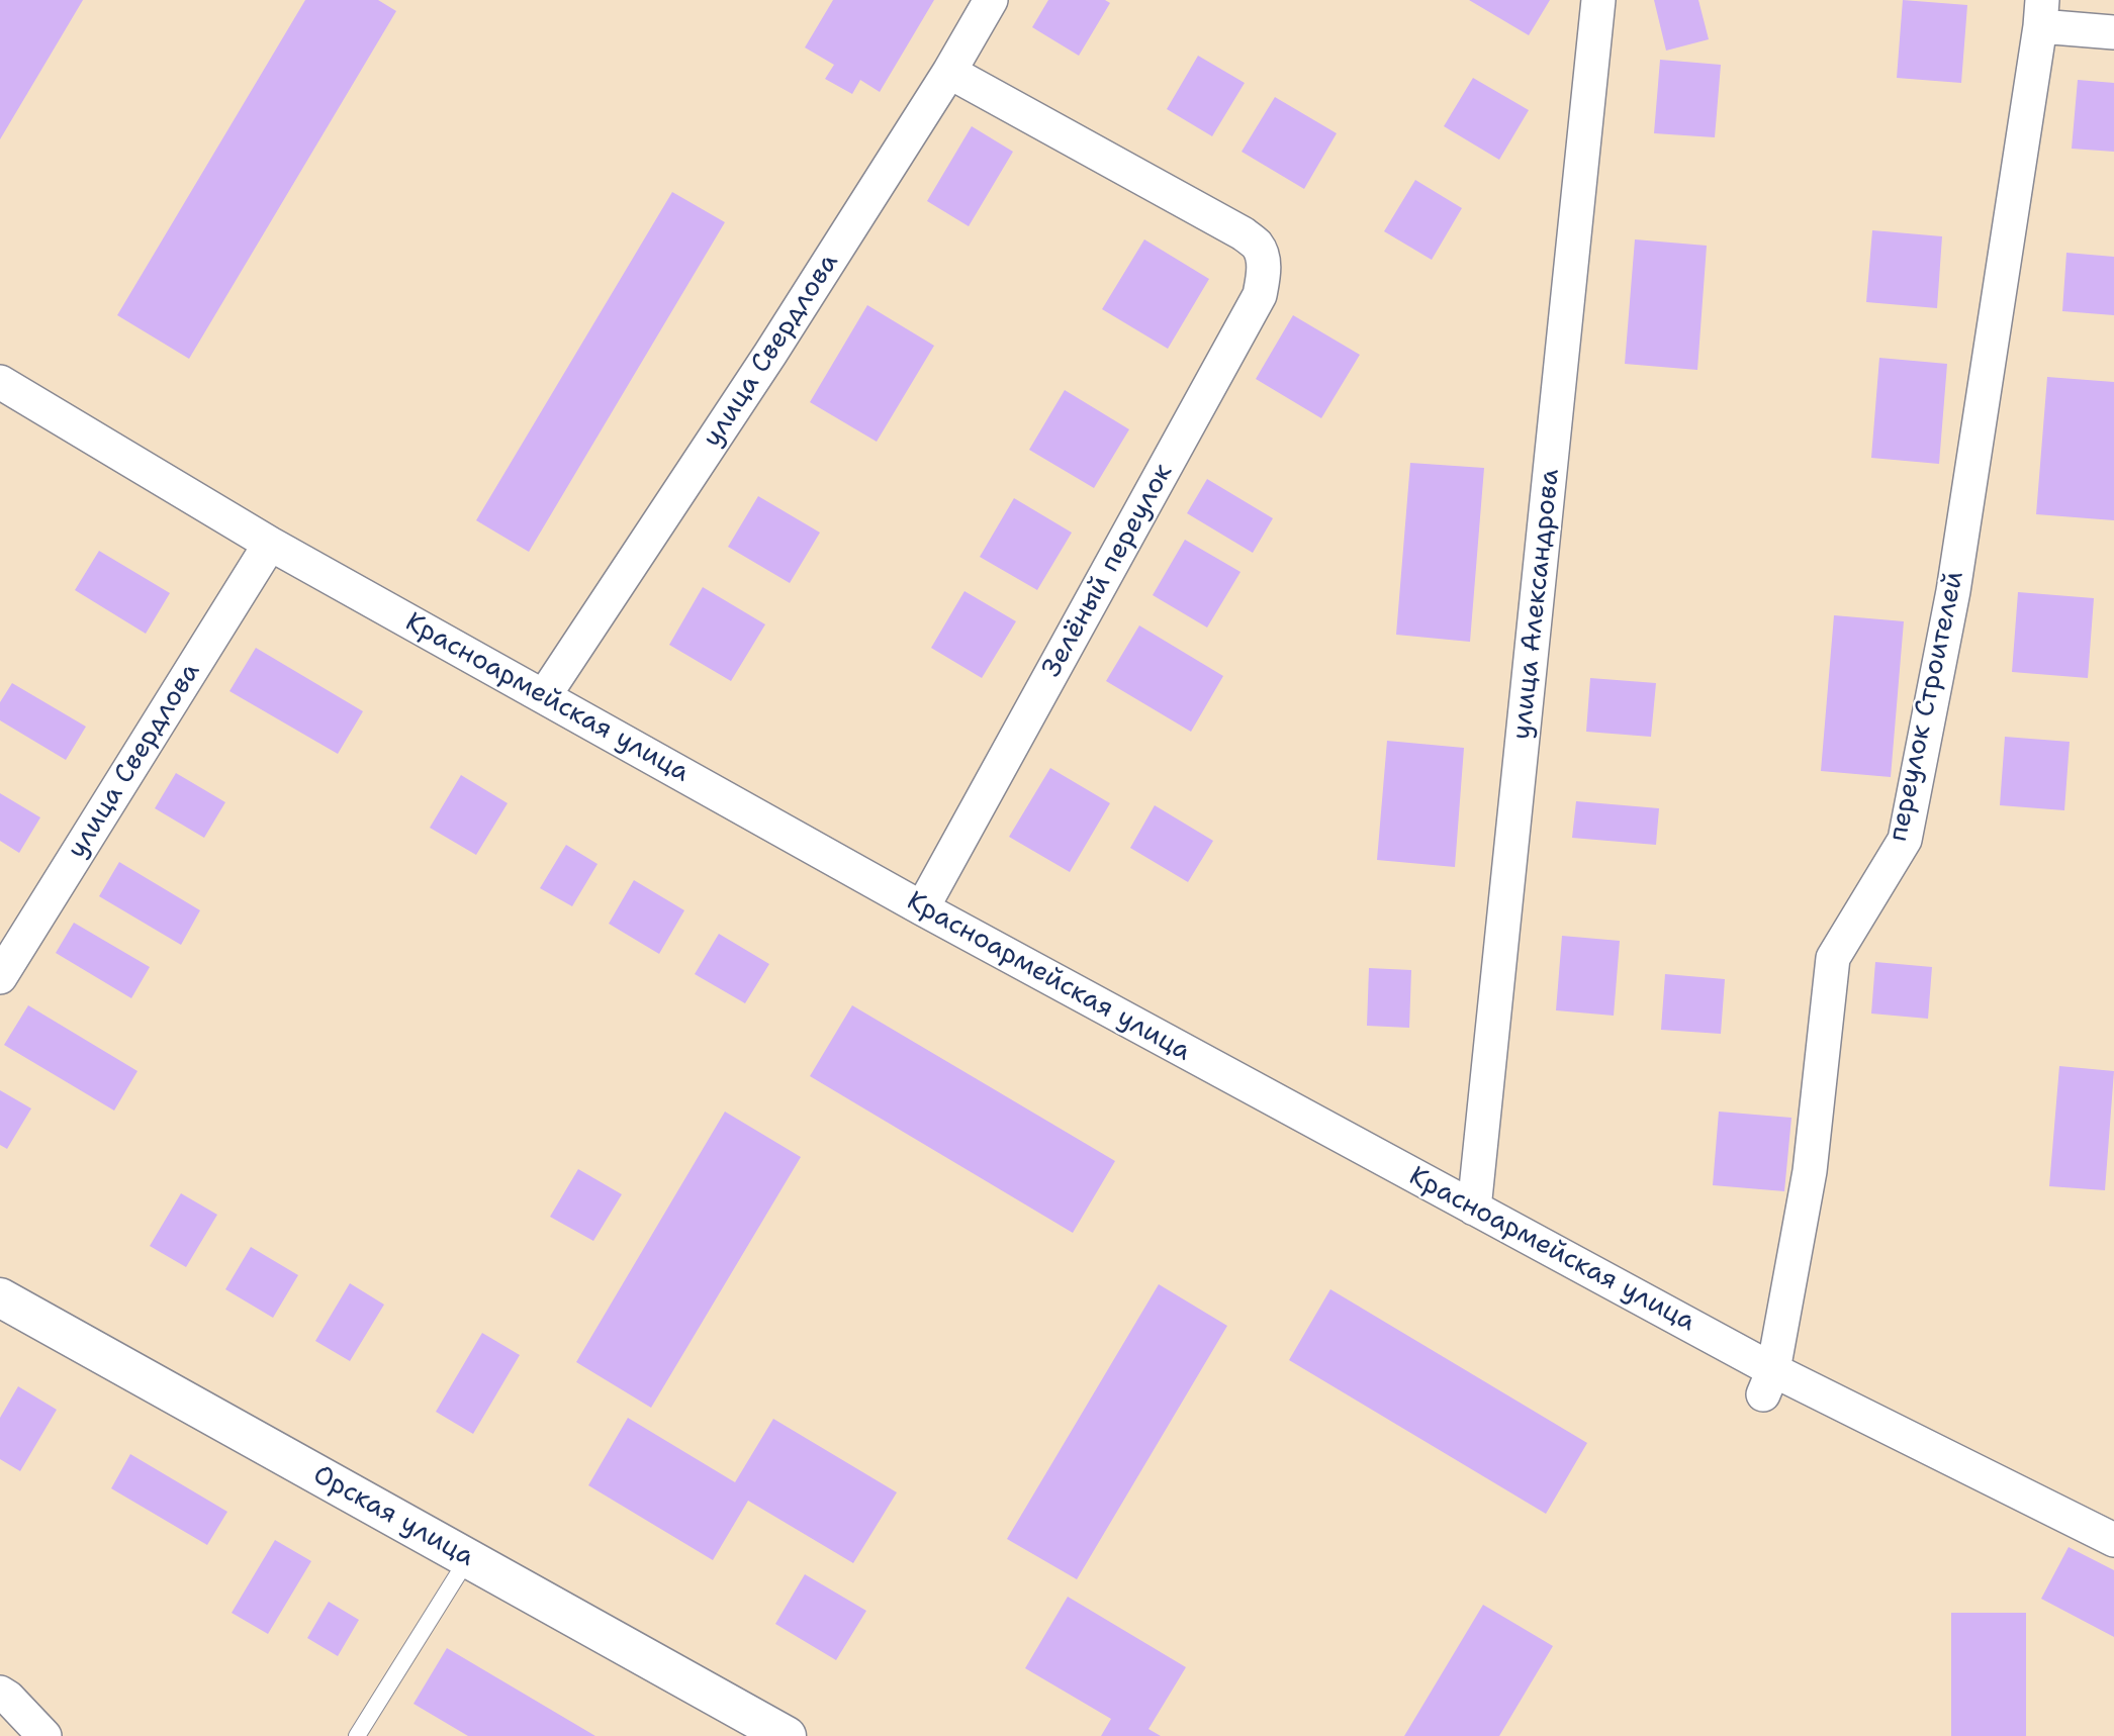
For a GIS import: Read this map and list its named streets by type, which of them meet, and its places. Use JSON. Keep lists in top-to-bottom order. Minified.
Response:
{"streets":{"street":["улица Свердлова","Зелёный переулок","улица Александрова","Красноармейская улица","переулок Строителей","Орская улица"]},"crossings":[["улица Свердлова","Зелёный переулок"],["улица Свердлова","Красноармейская улица"],["Зелёный переулок","Красноармейская улица"],["улица Александрова","Красноармейская улица"],["Красноармейская улица","переулок Строителей"]]}
